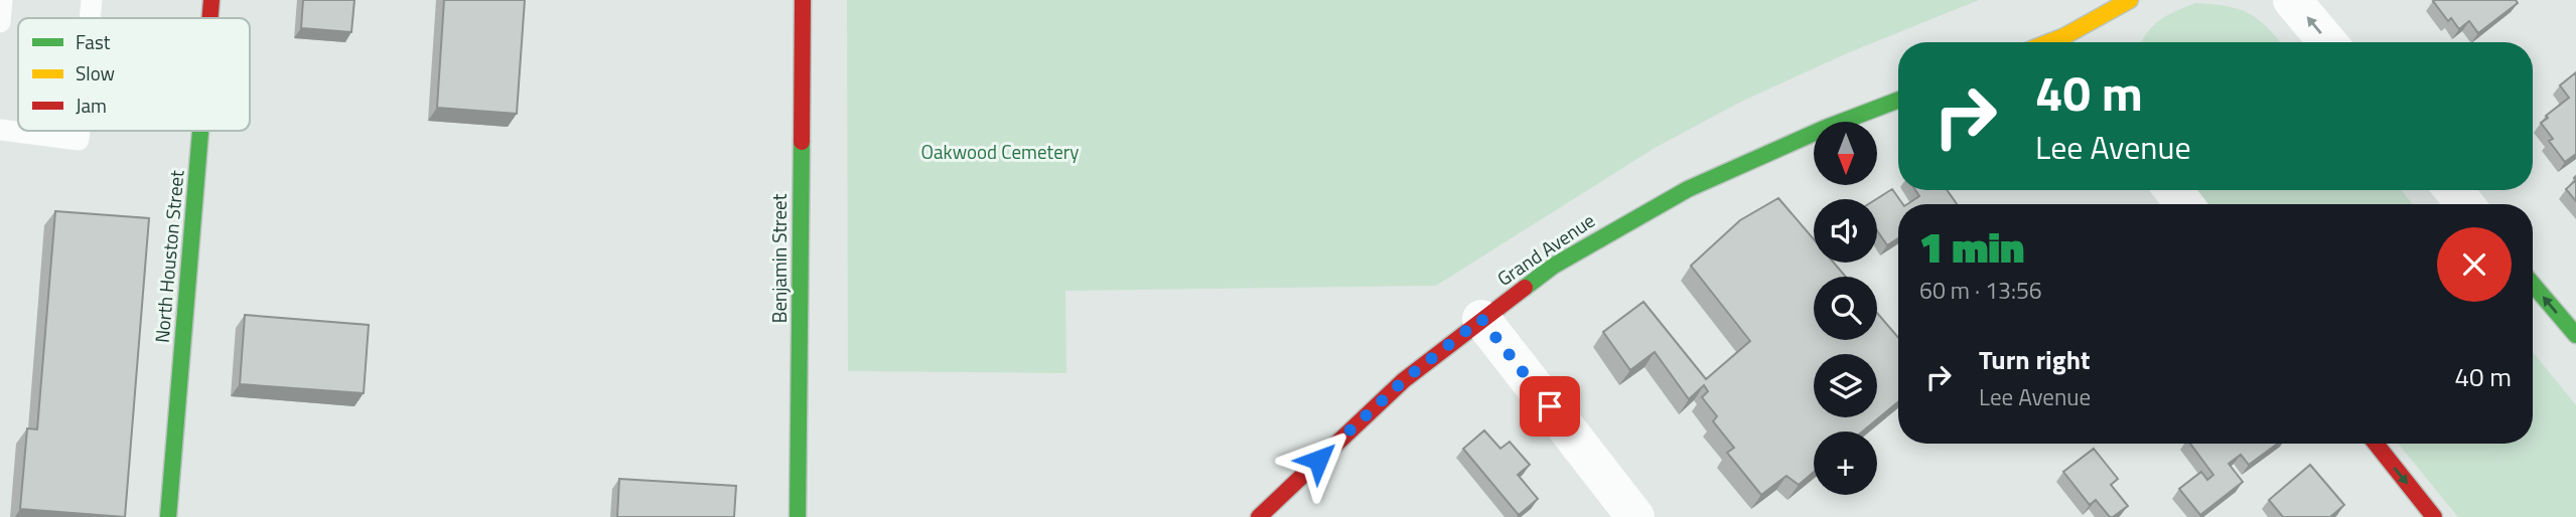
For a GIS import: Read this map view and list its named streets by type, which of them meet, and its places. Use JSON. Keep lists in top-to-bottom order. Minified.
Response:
{"streets":{"street":["Grand Avenue","North Houston Street","Benjamin Street"]},"parks":["Oakwood Cemetery"],"legend":["Fast","Slow","Jam"],"north":"bottom","page":{"turn":["40 m","Lee Avenue"],"map_buttons":"+","heading":["1 min","60 m · 13:56"],"list":[{"name":"Turn right","note":"Lee Avenue","value":"40 m"}]}}
